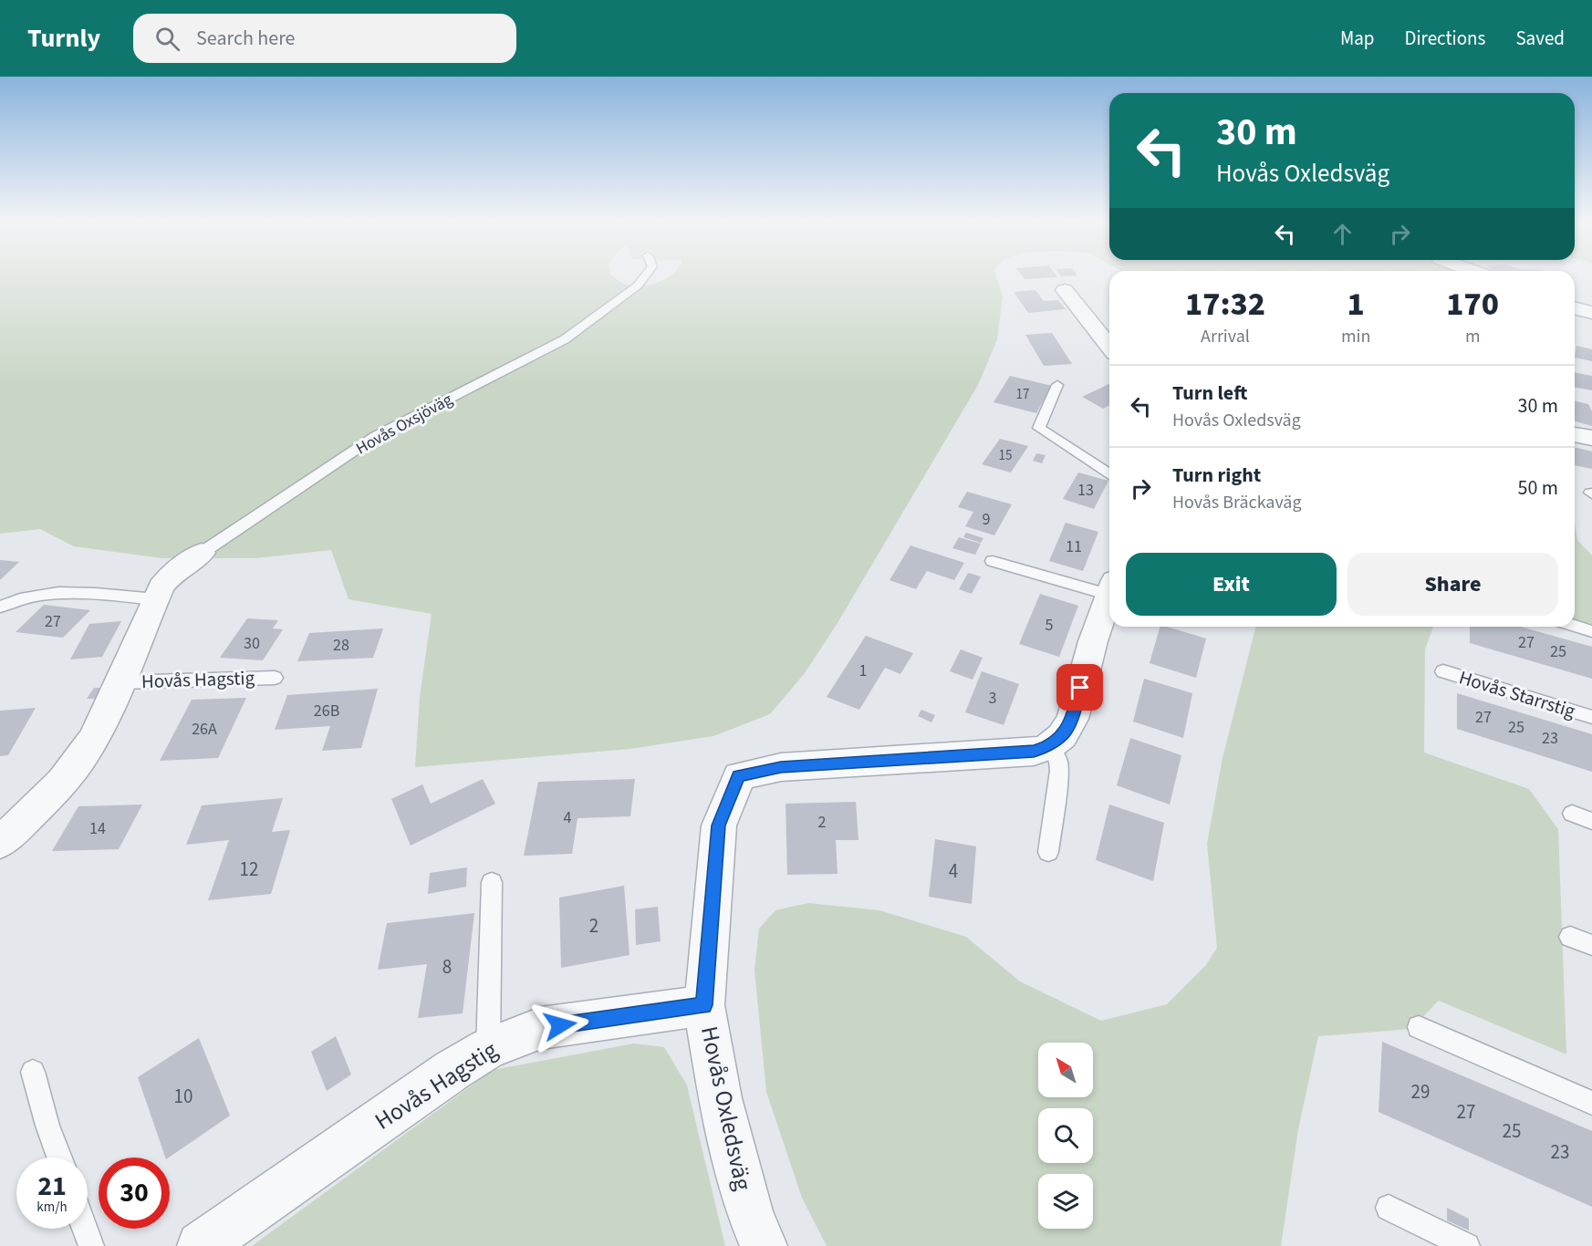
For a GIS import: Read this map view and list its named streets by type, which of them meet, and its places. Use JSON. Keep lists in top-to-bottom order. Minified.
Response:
{"streets":{"street":["Hovås Oxsjöväg","Hovås Hagstig","Hovås Oxledsväg"],"lane":["Hovås Starrstig"]},"crossings":[["Hovås Oxsjöväg","Hovås Hagstig"],["Hovås Hagstig","Hovås Oxledsväg"]],"house_numbers":["17","15","13","9","11","27","5","27","30","28","25","1","3","26B","27","25","26A","23","4","2","14","12","4","2","8","29","10","27","25","23"],"north":"top left","page":{"header":"Turnly","search":"Search here","nav":["Map","Directions","Saved"],"turn":["30 m","Hovås Oxledsväg"],"eta":["17:32","Arrival","1","min","170","m"],"list":[{"name":"Turn left","note":"Hovås Oxledsväg","value":"30 m"},{"name":"Turn right","note":"Hovås Bräckaväg","value":"50 m"}],"buttons":["Exit","Share"],"speed":"21 km/h","limit":"30"}}
